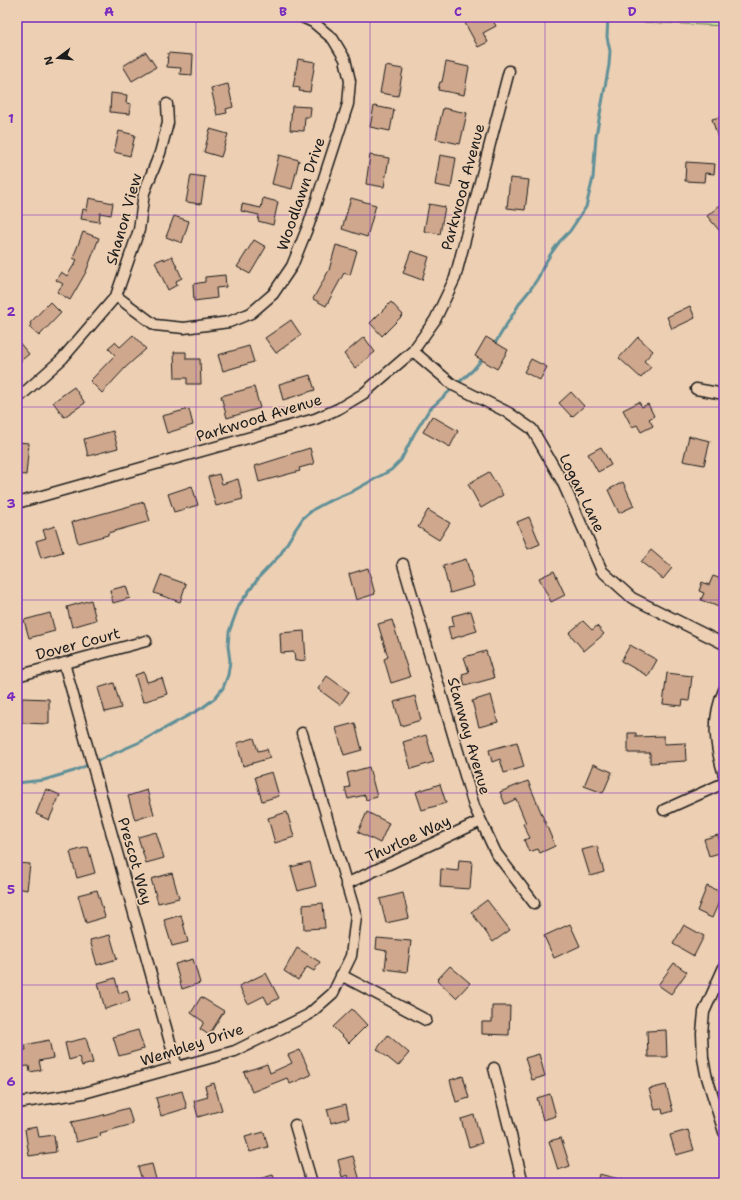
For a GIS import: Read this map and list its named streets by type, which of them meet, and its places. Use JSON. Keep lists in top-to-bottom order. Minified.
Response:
{"streets":{"street":["Parkwood Avenue","Woodlawn Drive","Shanon View","Logan Lane","Dover Court","Stanway Avenue","Thurloe Way","Prescot Way","Wembley Drive"]},"crossings":[["Parkwood Avenue","Logan Lane"],["Woodlawn Drive","Shanon View"],["Dover Court","Prescot Way"],["Stanway Avenue","Thurloe Way"],["Thurloe Way","Wembley Drive"],["Prescot Way","Wembley Drive"]],"north":"left","grid":{"columns":["A","B","C","D"],"rows":["1","2","3","4","5","6"]}}
